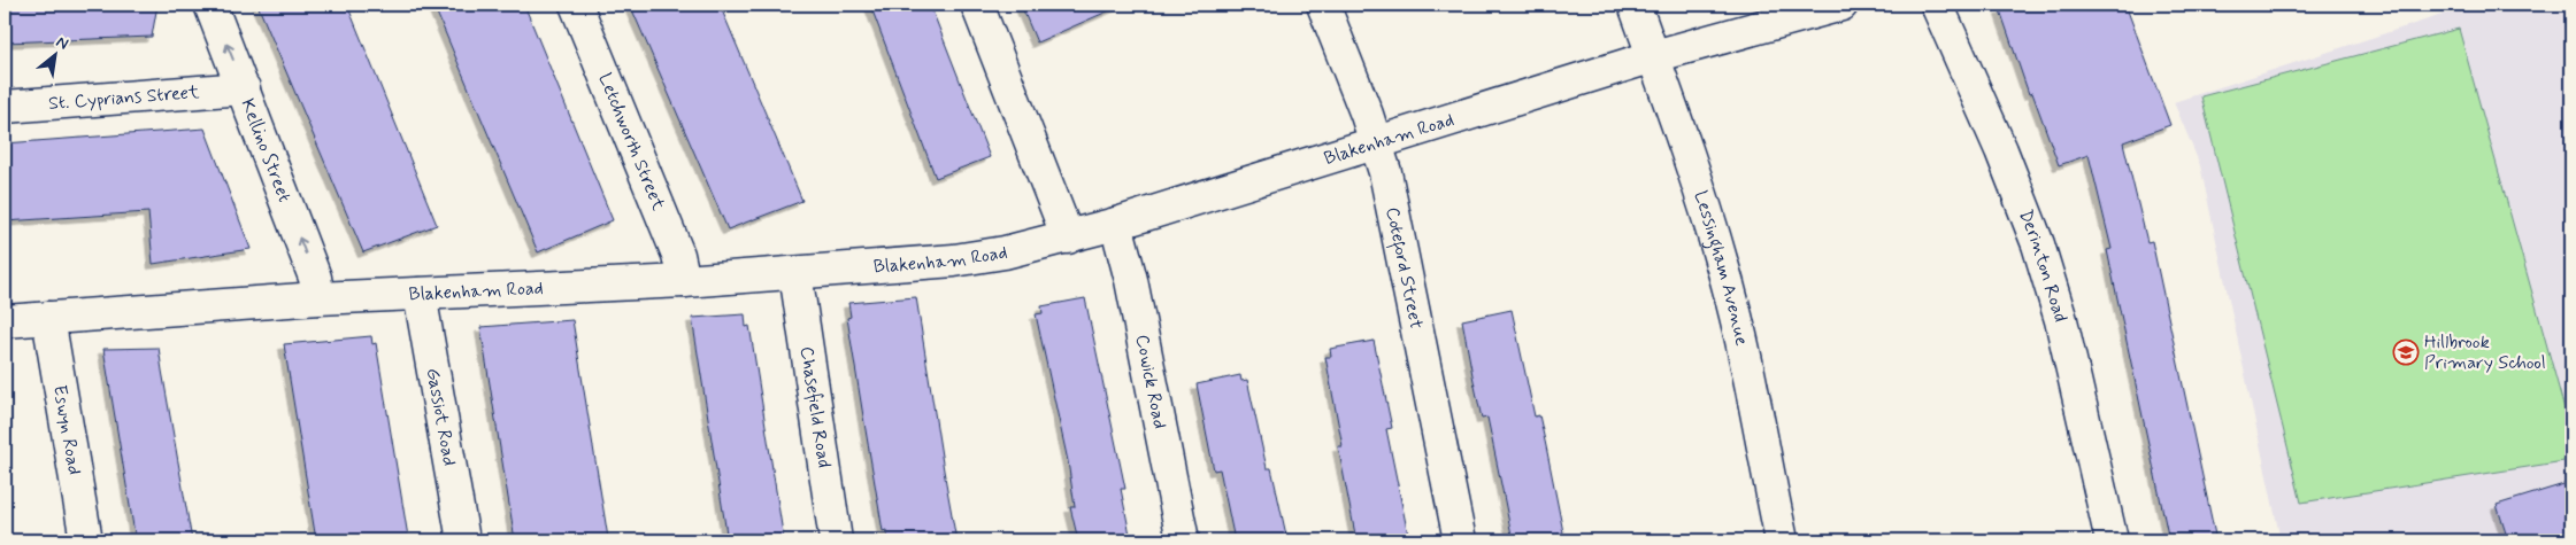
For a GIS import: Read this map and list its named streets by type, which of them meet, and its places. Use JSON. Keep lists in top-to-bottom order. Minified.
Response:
{"streets":{"street":["St. Cyprians Street","Blakenham Road","Letchworth Street","Kellino Street","Derinton Road","Coteford Street","Lessingham Avenue","Cowick Road","Chasefield Road","Gassiot Road","Eswyn Road"]},"crossings":[["St. Cyprians Street","Kellino Street"],["Blakenham Road","Letchworth Street"],["Blakenham Road","Kellino Street"],["Blakenham Road","Coteford Street"],["Blakenham Road","Lessingham Avenue"],["Blakenham Road","Cowick Road"],["Blakenham Road","Chasefield Road"],["Blakenham Road","Gassiot Road"],["Blakenham Road","Eswyn Road"]],"one_way":["Kellino Street"],"places":{"school or university":["Hillbrook Primary School"]},"north":"top right"}
